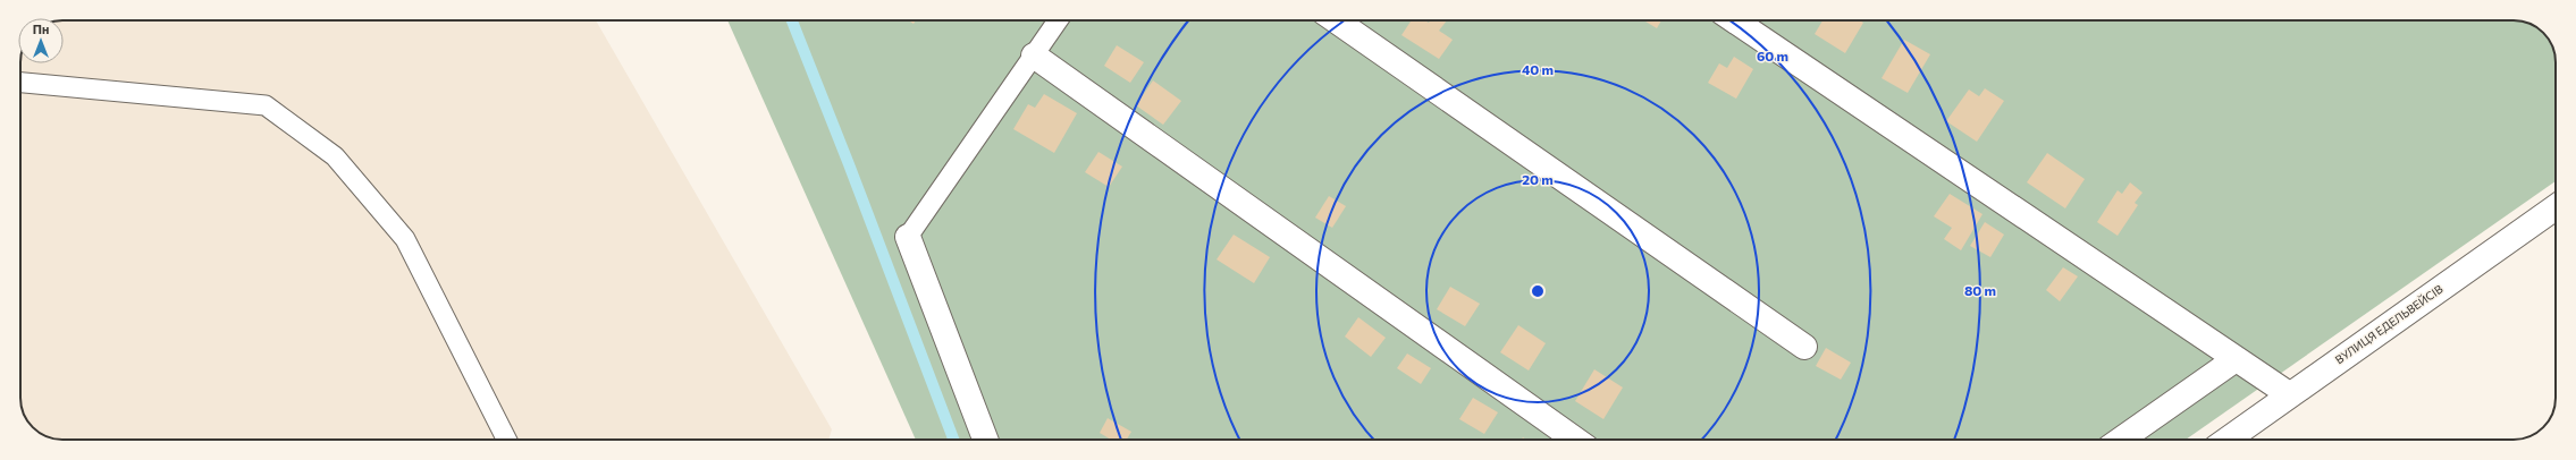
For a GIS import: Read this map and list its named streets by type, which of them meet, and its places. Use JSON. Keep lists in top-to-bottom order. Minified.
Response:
{"streets":{"street":["ВУЛИЦЯ ЕДЕЛЬВЕЙСІВ"]},"north":"top","rings":["60 m","40 m","20 m","80 m"]}
